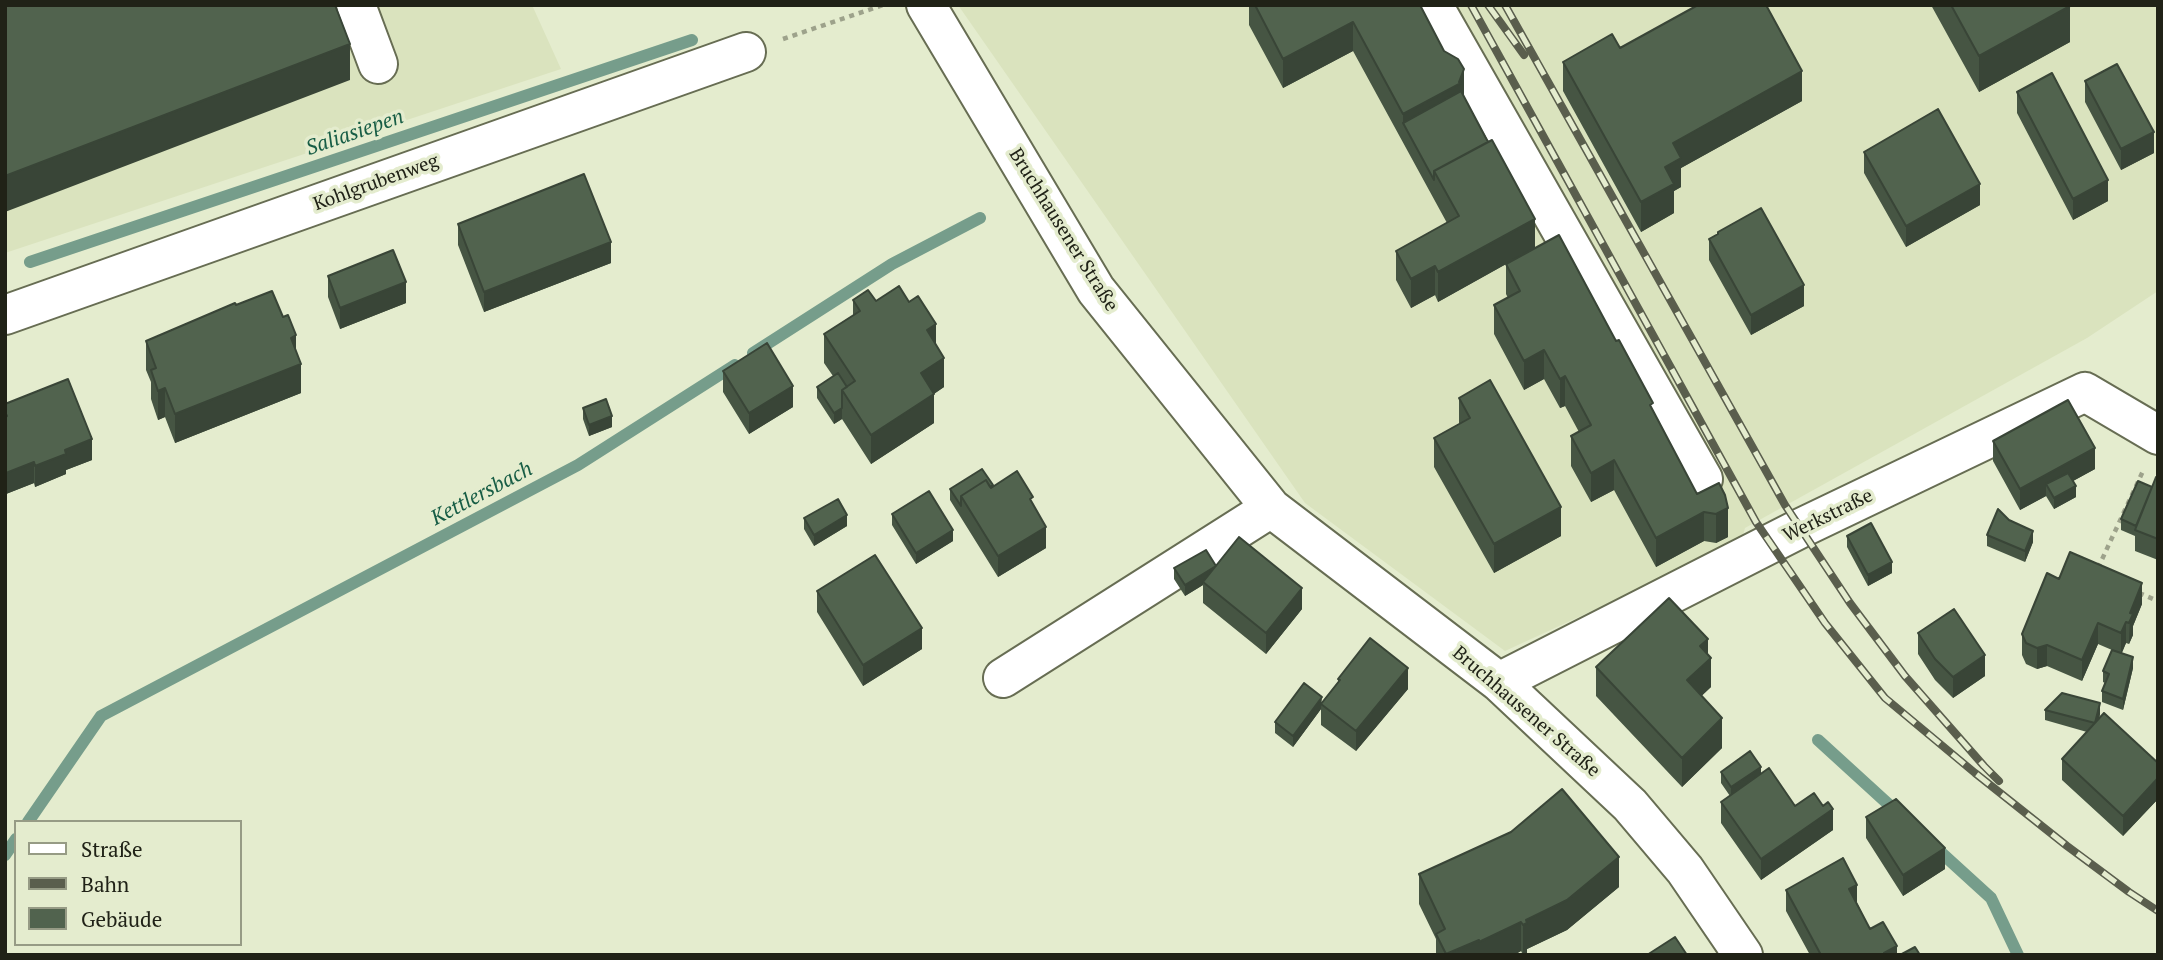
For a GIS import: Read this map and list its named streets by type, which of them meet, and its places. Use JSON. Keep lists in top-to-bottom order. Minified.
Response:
{"streets":{"street":["Kohlgrubenweg","Bruchhausener Straße","Werkstraße"]},"crossings":[["Bruchhausener Straße","Werkstraße"]],"water":["Saliasiepen","Kettlersbach"],"legend":["Straße","Bahn","Gebäude"]}
